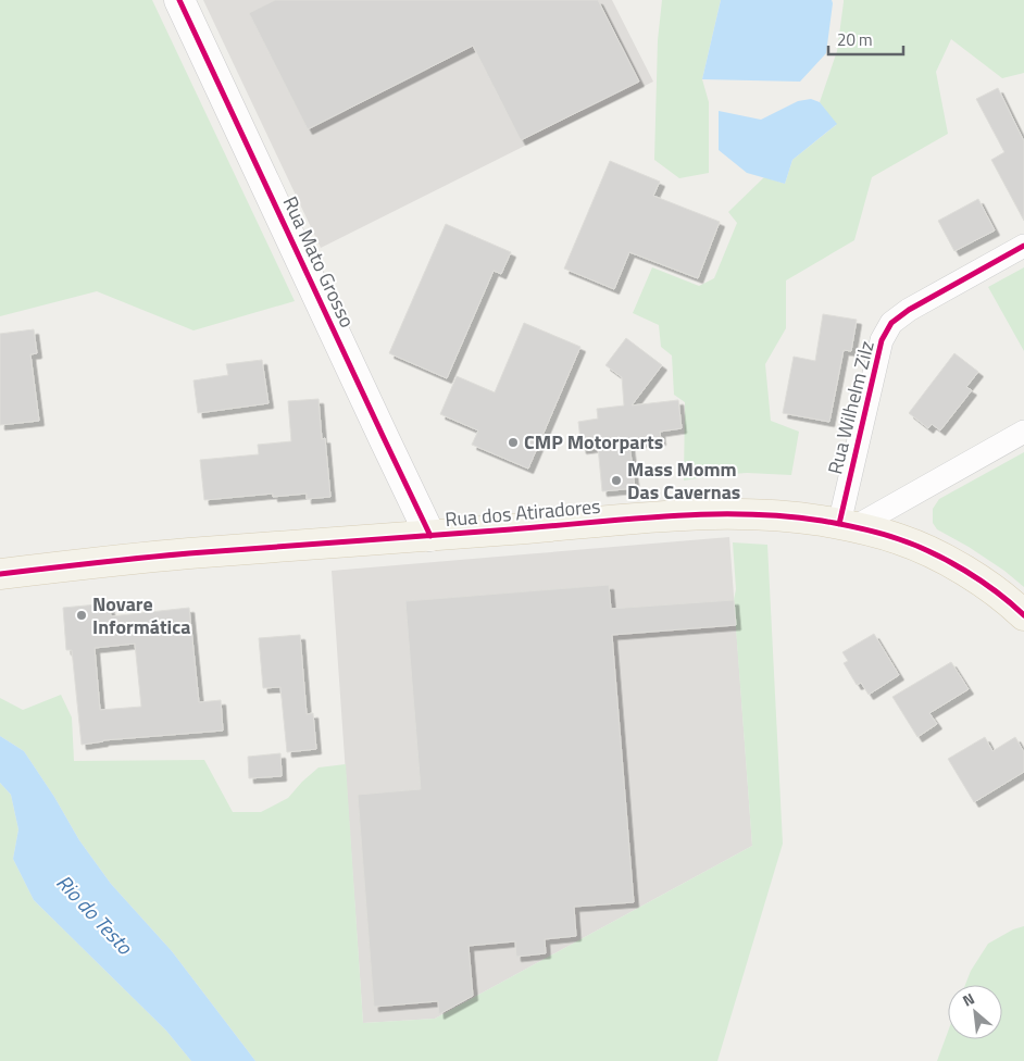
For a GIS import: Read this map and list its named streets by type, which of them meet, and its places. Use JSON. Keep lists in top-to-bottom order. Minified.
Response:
{"streets":{"main road":["Rua dos Atiradores"],"street":["Rua Mato Grosso","Rua Wilhelm Zilz"]},"crossings":[["Rua Mato Grosso","Rua dos Atiradores"],["Rua Wilhelm Zilz","Rua dos Atiradores"]],"water":["Rio do Testo"],"places":["CMP Motorparts","Mass Momm Das Cavernas","Novare Informática"],"scale_bar":"20 m","north":"top left"}
